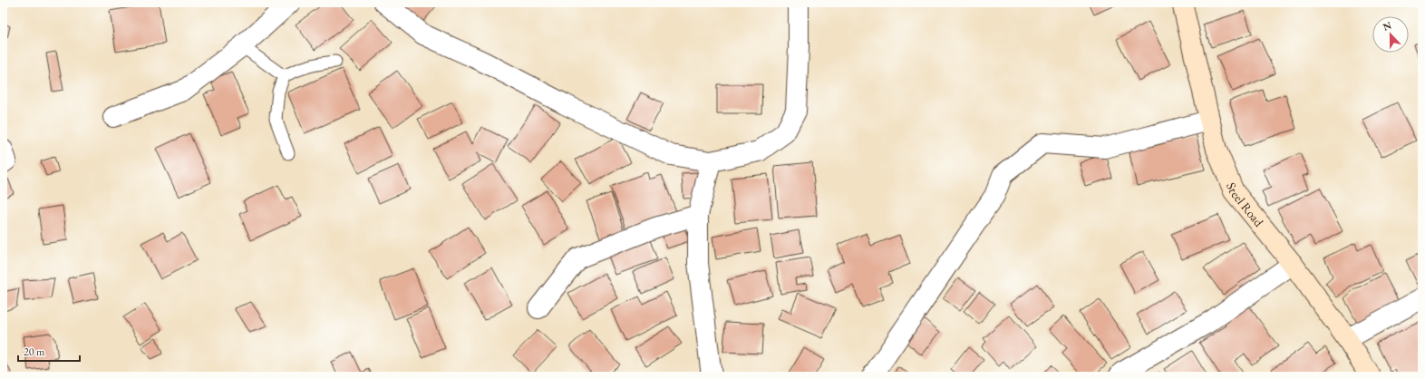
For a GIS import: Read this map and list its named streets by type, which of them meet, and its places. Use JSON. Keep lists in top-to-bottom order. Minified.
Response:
{"streets":{"street":["Steel Road"]},"scale_bar":"20 m","north":"top"}
